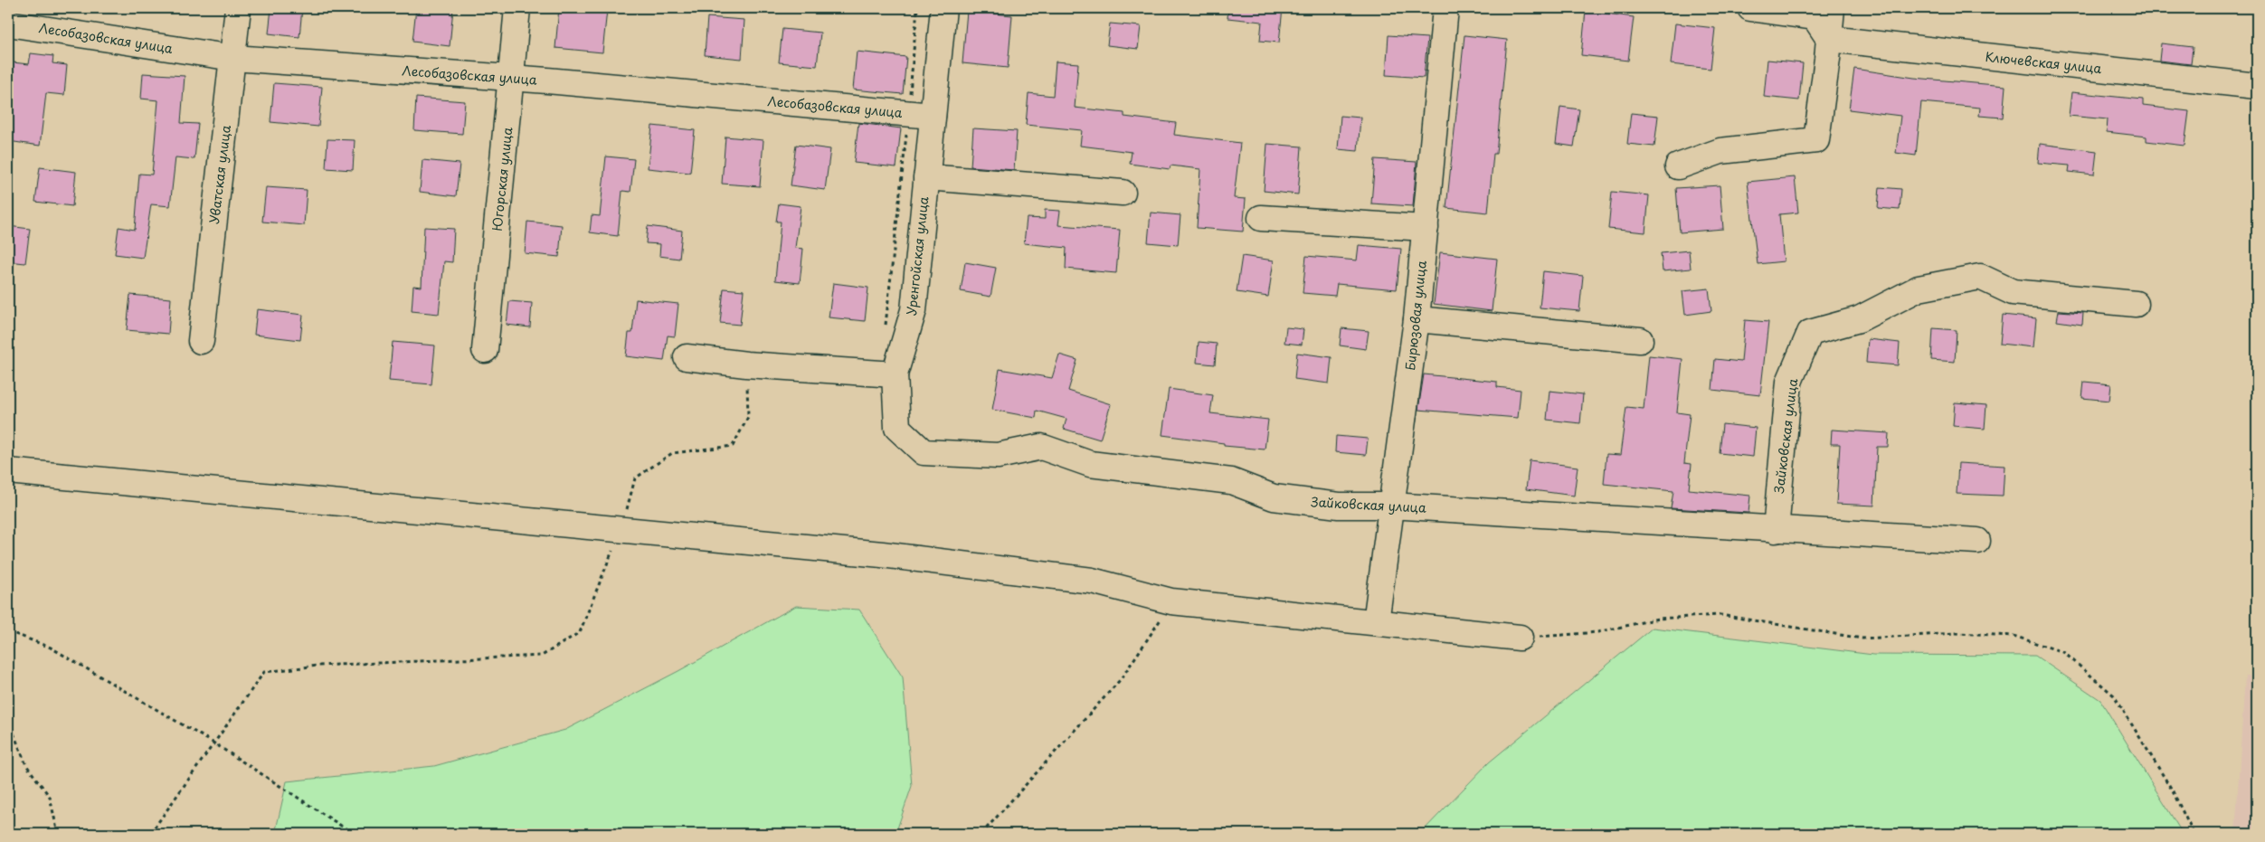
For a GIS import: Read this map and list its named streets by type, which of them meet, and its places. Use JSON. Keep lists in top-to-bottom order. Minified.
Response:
{"streets":{"street":["Лесобазовская улица","Ключевская улица","Уватская улица","Югорская улица","Уренгойская улица","Бирюзовая улица","Зайковская улица"]},"crossings":[["Лесобазовская улица","Уватская улица"],["Лесобазовская улица","Югорская улица"],["Лесобазовская улица","Уренгойская улица"],["Уренгойская улица","Зайковская улица"],["Бирюзовая улица","Зайковская улица"]]}
